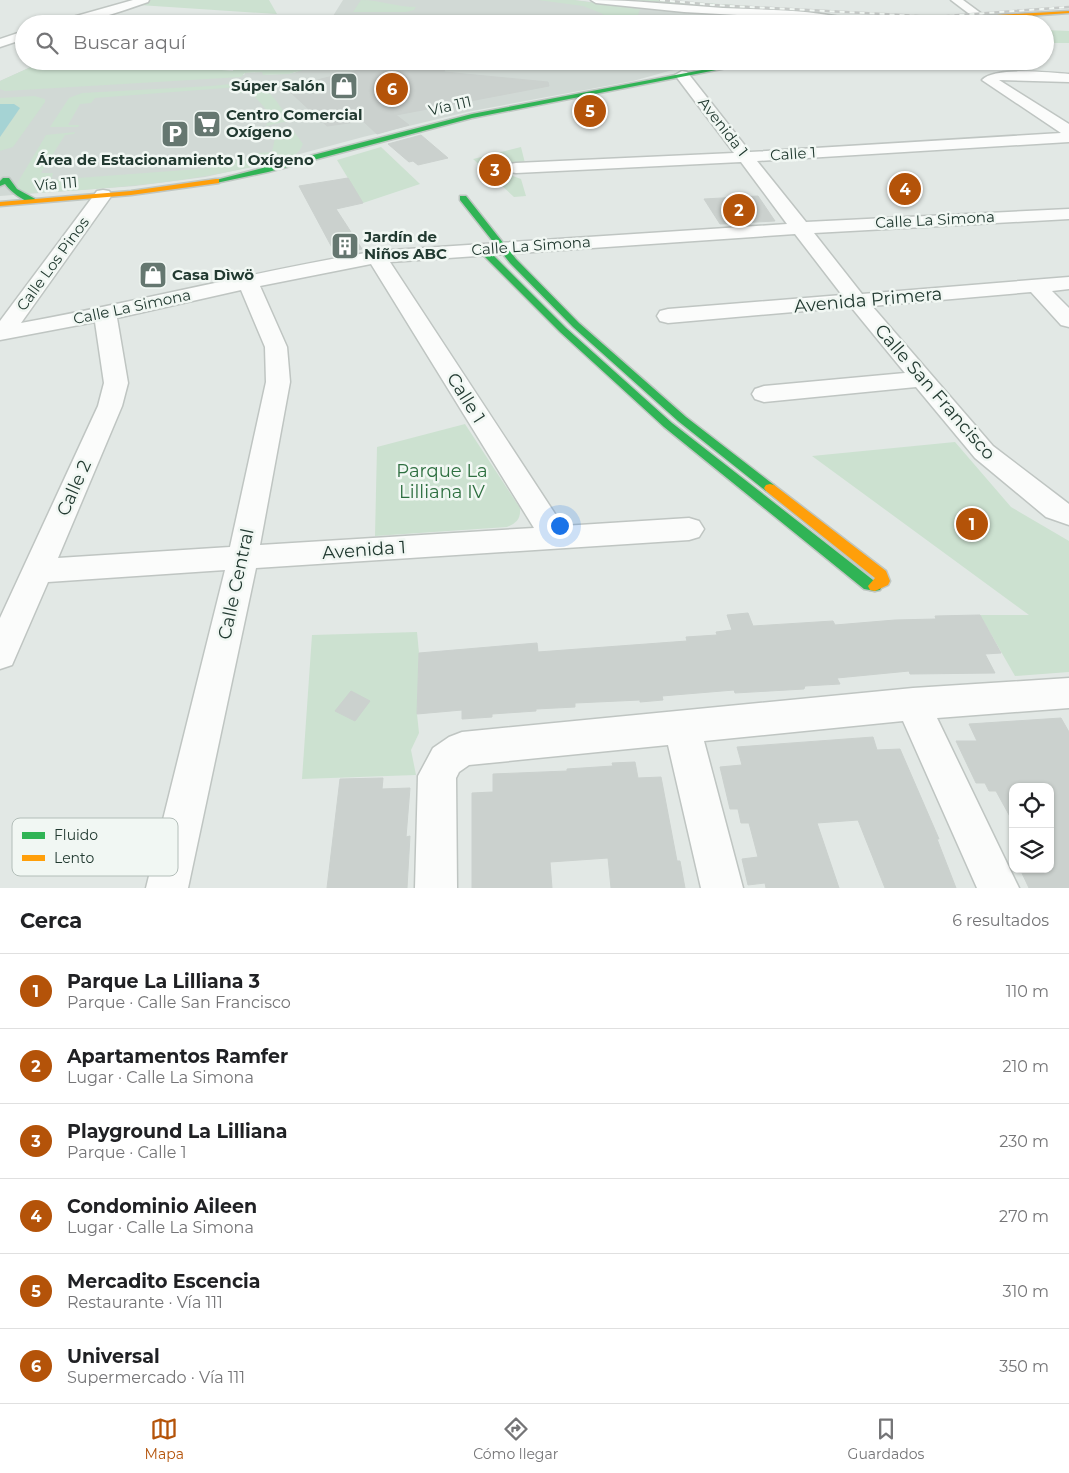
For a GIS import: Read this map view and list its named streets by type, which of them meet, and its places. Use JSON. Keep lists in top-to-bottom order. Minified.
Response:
{"streets":{"main road":["Vía 111"],"street":["Avenida 1","Calle 1","Calle La Simona","Calle Los Pinos","Avenida Primera","Calle San Francisco","Calle 2","Calle Central"]},"crossings":[["Vía 111","Avenida 1"],["Vía 111","Calle Los Pinos"],["Avenida 1","Calle 1"],["Avenida 1","Calle La Simona"],["Avenida 1","Calle San Francisco"],["Avenida 1","Calle 2"],["Avenida 1","Calle Central"],["Calle 1","Calle La Simona"],["Calle La Simona","Calle Los Pinos"],["Calle La Simona","Calle San Francisco"],["Calle La Simona","Calle 2"],["Calle La Simona","Calle Central"],["Avenida Primera","Calle San Francisco"]],"parks":["Parque La Lilliana IV"],"places":{"shop":["Súper Salón","Casa Dìwö"],"supermarket":["Centro Comercial Oxígeno"],"parking":["Área de Estacionamiento 1 Oxígeno"],"building":["Jardín de Niños ABC"]},"legend":["Fluido","Lento"],"page":{"search":"Buscar aquí","pins":["6","5","3","4","2","1"],"heading":["Cerca","6 resultados"],"list":[{"mark":"1","name":"Parque La Lilliana 3","note":"Parque · Calle San Francisco","value":"110 m"},{"mark":"2","name":"Apartamentos Ramfer","note":"Lugar · Calle La Simona","value":"210 m"},{"mark":"3","name":"Playground La Lilliana","note":"Parque · Calle 1","value":"230 m"},{"mark":"4","name":"Condominio Aileen","note":"Lugar · Calle La Simona","value":"270 m"},{"mark":"5","name":"Mercadito Escencia","note":"Restaurante · Vía 111","value":"310 m"},{"mark":"6","name":"Universal","note":"Supermercado · Vía 111","value":"350 m"}],"nav":["Mapa","Cómo llegar","Guardados"]}}
